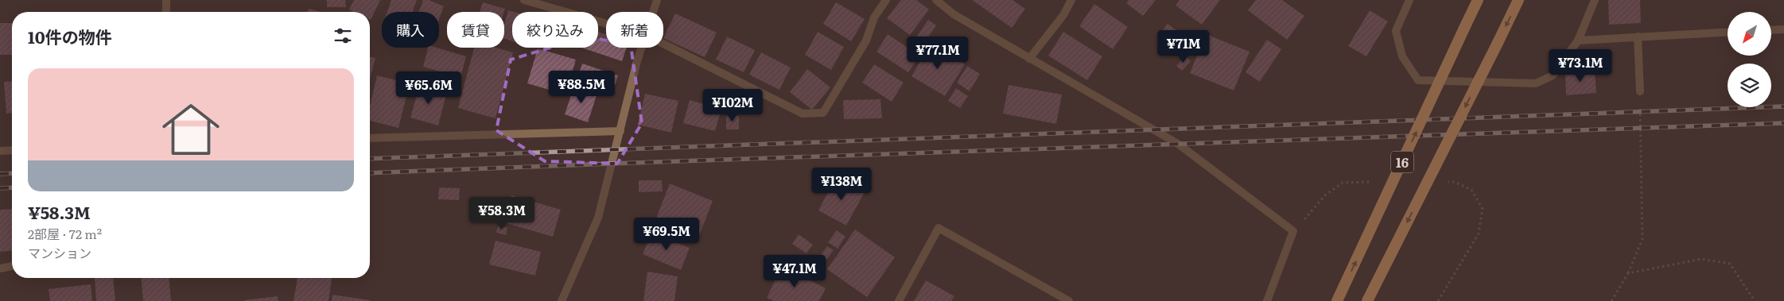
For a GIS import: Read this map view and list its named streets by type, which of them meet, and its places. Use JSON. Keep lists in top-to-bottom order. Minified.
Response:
{"streets":{"highway":["16"]},"north":"bottom left","page":{"chip":["購入","賃貸","絞り込み","新着"],"heading":"10件の物件","price":["¥71M","¥77.1M","¥73.1M","¥88.5M","¥65.6M","¥102M","¥138M","¥58.3M","¥69.5M","¥47.1M"],"list":[{"name":"¥58.3M","note":"2部屋 · 72 m² · マンション"}]}}
